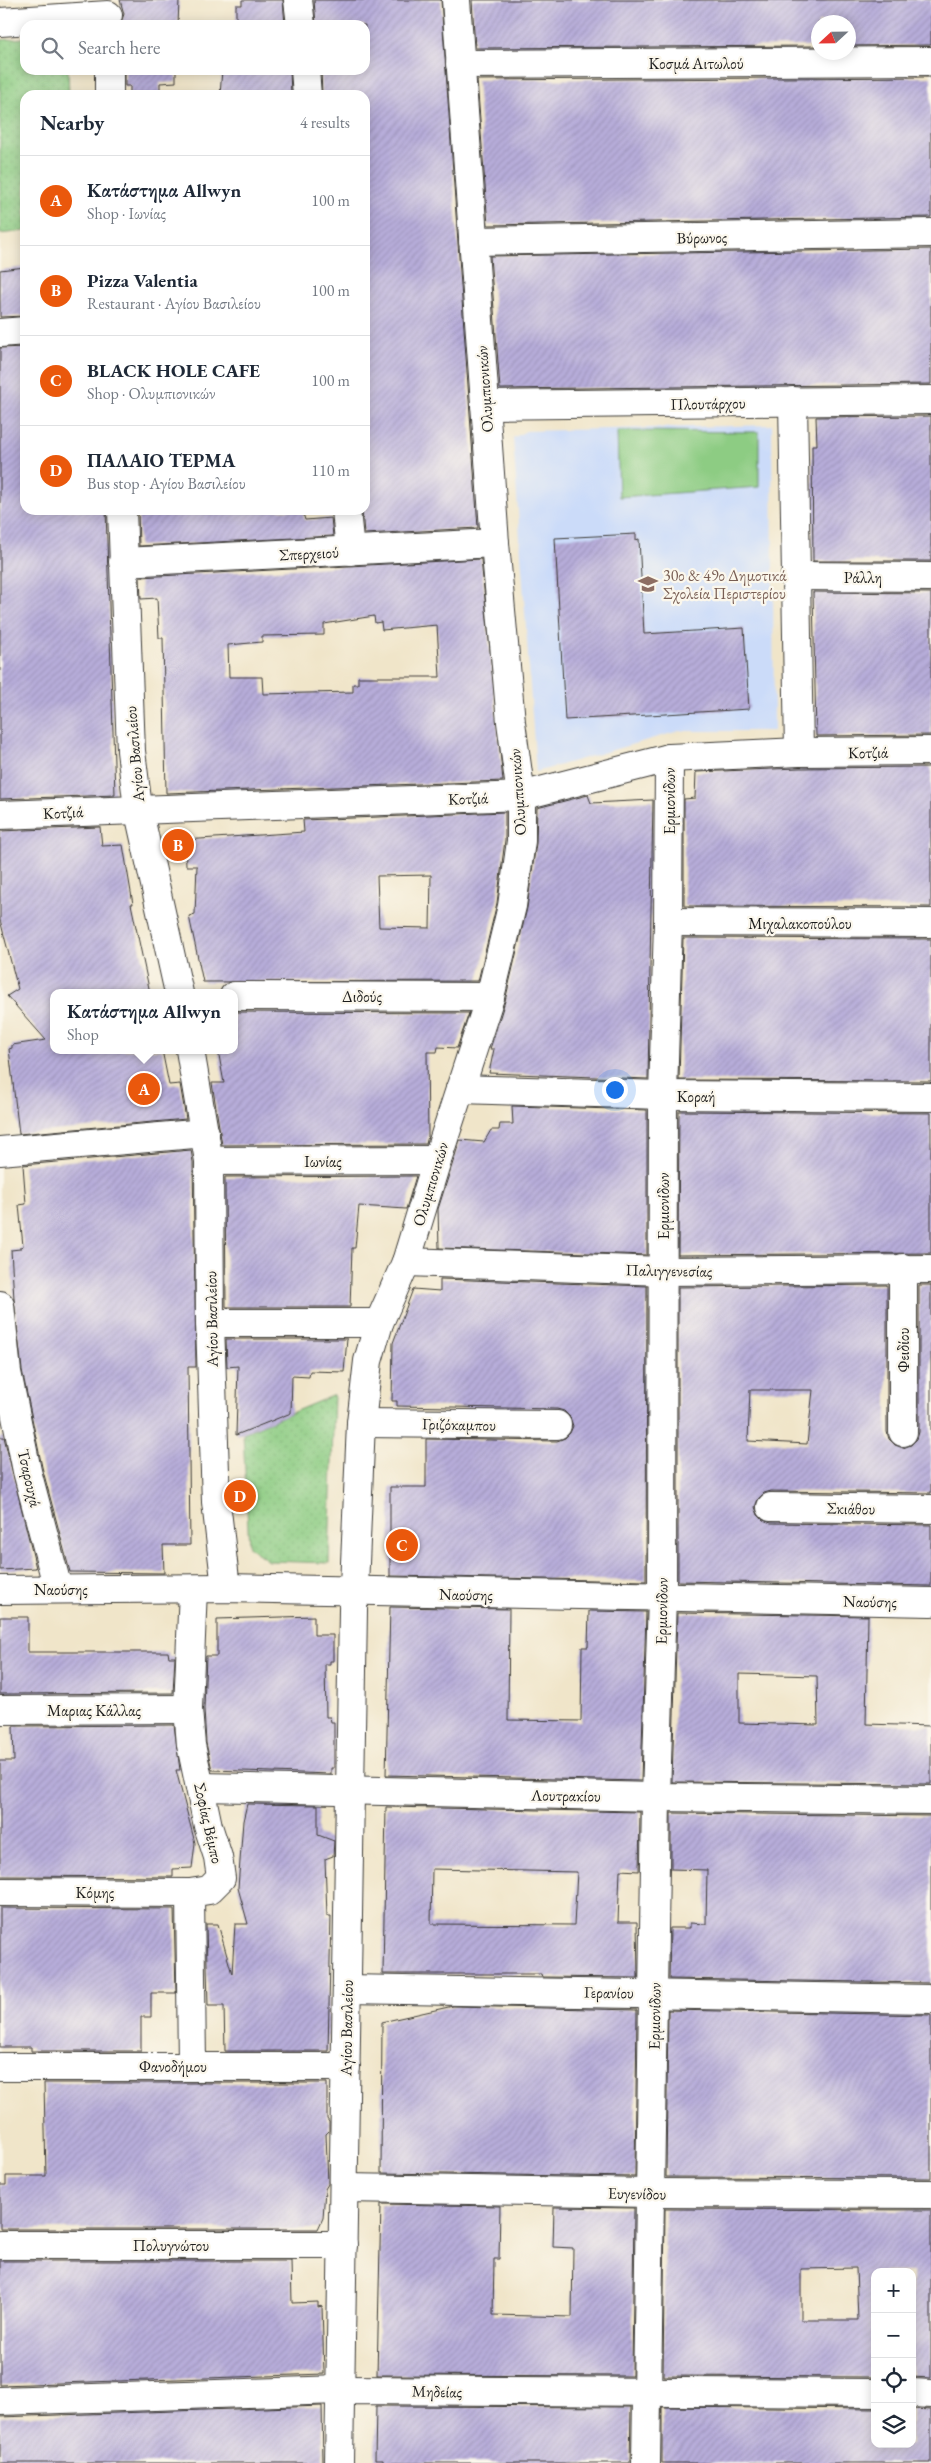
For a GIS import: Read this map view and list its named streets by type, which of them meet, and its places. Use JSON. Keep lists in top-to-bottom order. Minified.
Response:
{"streets":{"street":["Κοσμά Αιτωλού","Βύρωνος","Ολυμπιονικών","Πλουτάρχου","Σπερχειού","Ράλλη","Κοτζιά","Αγίου Βασιλείου","Ερμιονίδων","Μιχαλακοπούλου","Διδούς","Κοραή","Ιωνίας","Παλιγγενεσίας","Φειδίου","Γριζόκαμπου","Τσαρουχά","Σκιάθου","Ναούσης","Μαριας Κάλλας","Λουτρακίου","Σοφίας Βέμπο","Κόμης","Γερανίου","Φανοδήμου","Ευγενίδου","Πολυγνώτου","Μηδείας"]},"crossings":[["Κοσμά Αιτωλού","Ολυμπιονικών"],["Βύρωνος","Ολυμπιονικών"],["Ολυμπιονικών","Πλουτάρχου"],["Ολυμπιονικών","Σπερχειού"],["Ολυμπιονικών","Κοτζιά"],["Ολυμπιονικών","Αγίου Βασιλείου"],["Ολυμπιονικών","Διδούς"],["Ολυμπιονικών","Κοραή"],["Ολυμπιονικών","Ιωνίας"],["Ολυμπιονικών","Παλιγγενεσίας"],["Ολυμπιονικών","Γριζόκαμπου"],["Ολυμπιονικών","Ναούσης"],["Σπερχειού","Αγίου Βασιλείου"],["Κοτζιά","Αγίου Βασιλείου"],["Κοτζιά","Ερμιονίδων"],["Αγίου Βασιλείου","Ιωνίας"],["Αγίου Βασιλείου","Ναούσης"],["Αγίου Βασιλείου","Λουτρακίου"],["Αγίου Βασιλείου","Γερανίου"],["Αγίου Βασιλείου","Φανοδήμου"],["Αγίου Βασιλείου","Ευγενίδου"],["Αγίου Βασιλείου","Πολυγνώτου"],["Αγίου Βασιλείου","Μηδείας"],["Ερμιονίδων","Μιχαλακοπούλου"],["Ερμιονίδων","Κοραή"],["Ερμιονίδων","Παλιγγενεσίας"],["Ερμιονίδων","Ναούσης"],["Ερμιονίδων","Λουτρακίου"],["Ερμιονίδων","Γερανίου"],["Ερμιονίδων","Ευγενίδου"],["Ερμιονίδων","Μηδείας"],["Παλιγγενεσίας","Φειδίου"],["Τσαρουχά","Ναούσης"],["Ναούσης","Σοφίας Βέμπο"],["Μαριας Κάλλας","Σοφίας Βέμπο"],["Λουτρακίου","Σοφίας Βέμπο"],["Σοφίας Βέμπο","Κόμης"]],"places":{"school or university":["30ο & 49ο Δημοτικά Σχολεία Περιστερίου"]},"north":"left","page":{"search":"Search here","heading":["Nearby","4 results"],"list":[{"mark":"A","name":"Κατάστημα Allwyn","note":"Shop · Ιωνίας","value":"100 m"},{"mark":"B","name":"Pizza Valentia","note":"Restaurant · Αγίου Βασιλείου","value":"100 m"},{"mark":"C","name":"BLACK HOLE CAFE","note":"Shop · Ολυμπιονικών","value":"100 m"},{"mark":"D","name":"ΠΑΛΑΙΟ ΤΕΡΜΑ","note":"Bus stop · Αγίου Βασιλείου","value":"110 m"}],"pins":["B","A","D","C"],"popup":["Κατάστημα Allwyn","Shop"],"map_buttons":["+","−"]}}
